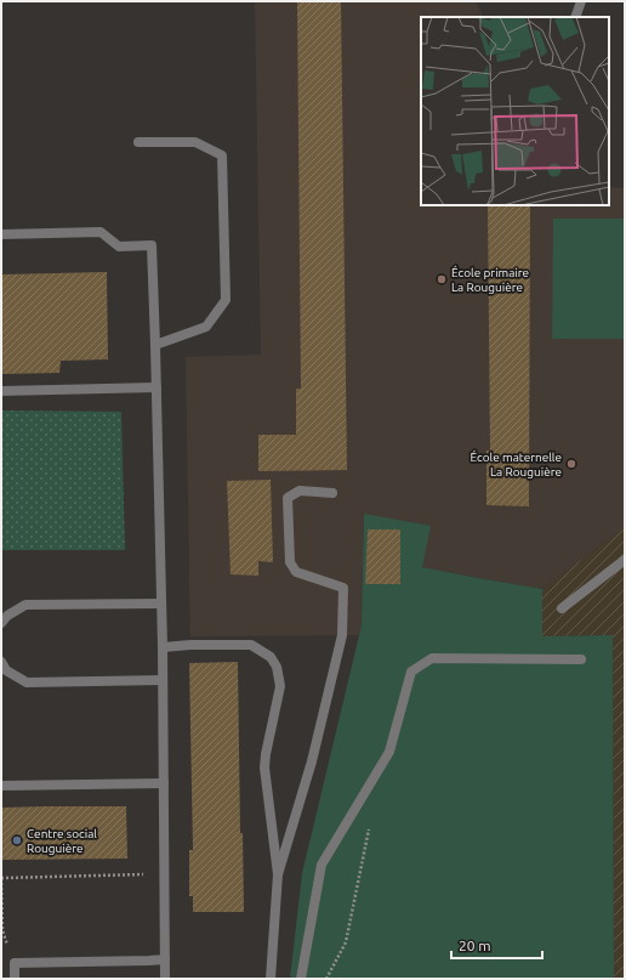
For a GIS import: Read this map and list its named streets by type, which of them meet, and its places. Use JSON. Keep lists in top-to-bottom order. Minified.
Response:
{"places":["École primaire La Rouguière","École maternelle La Rouguière","Centre social Rouguière"],"scale_bar":"20 m"}
